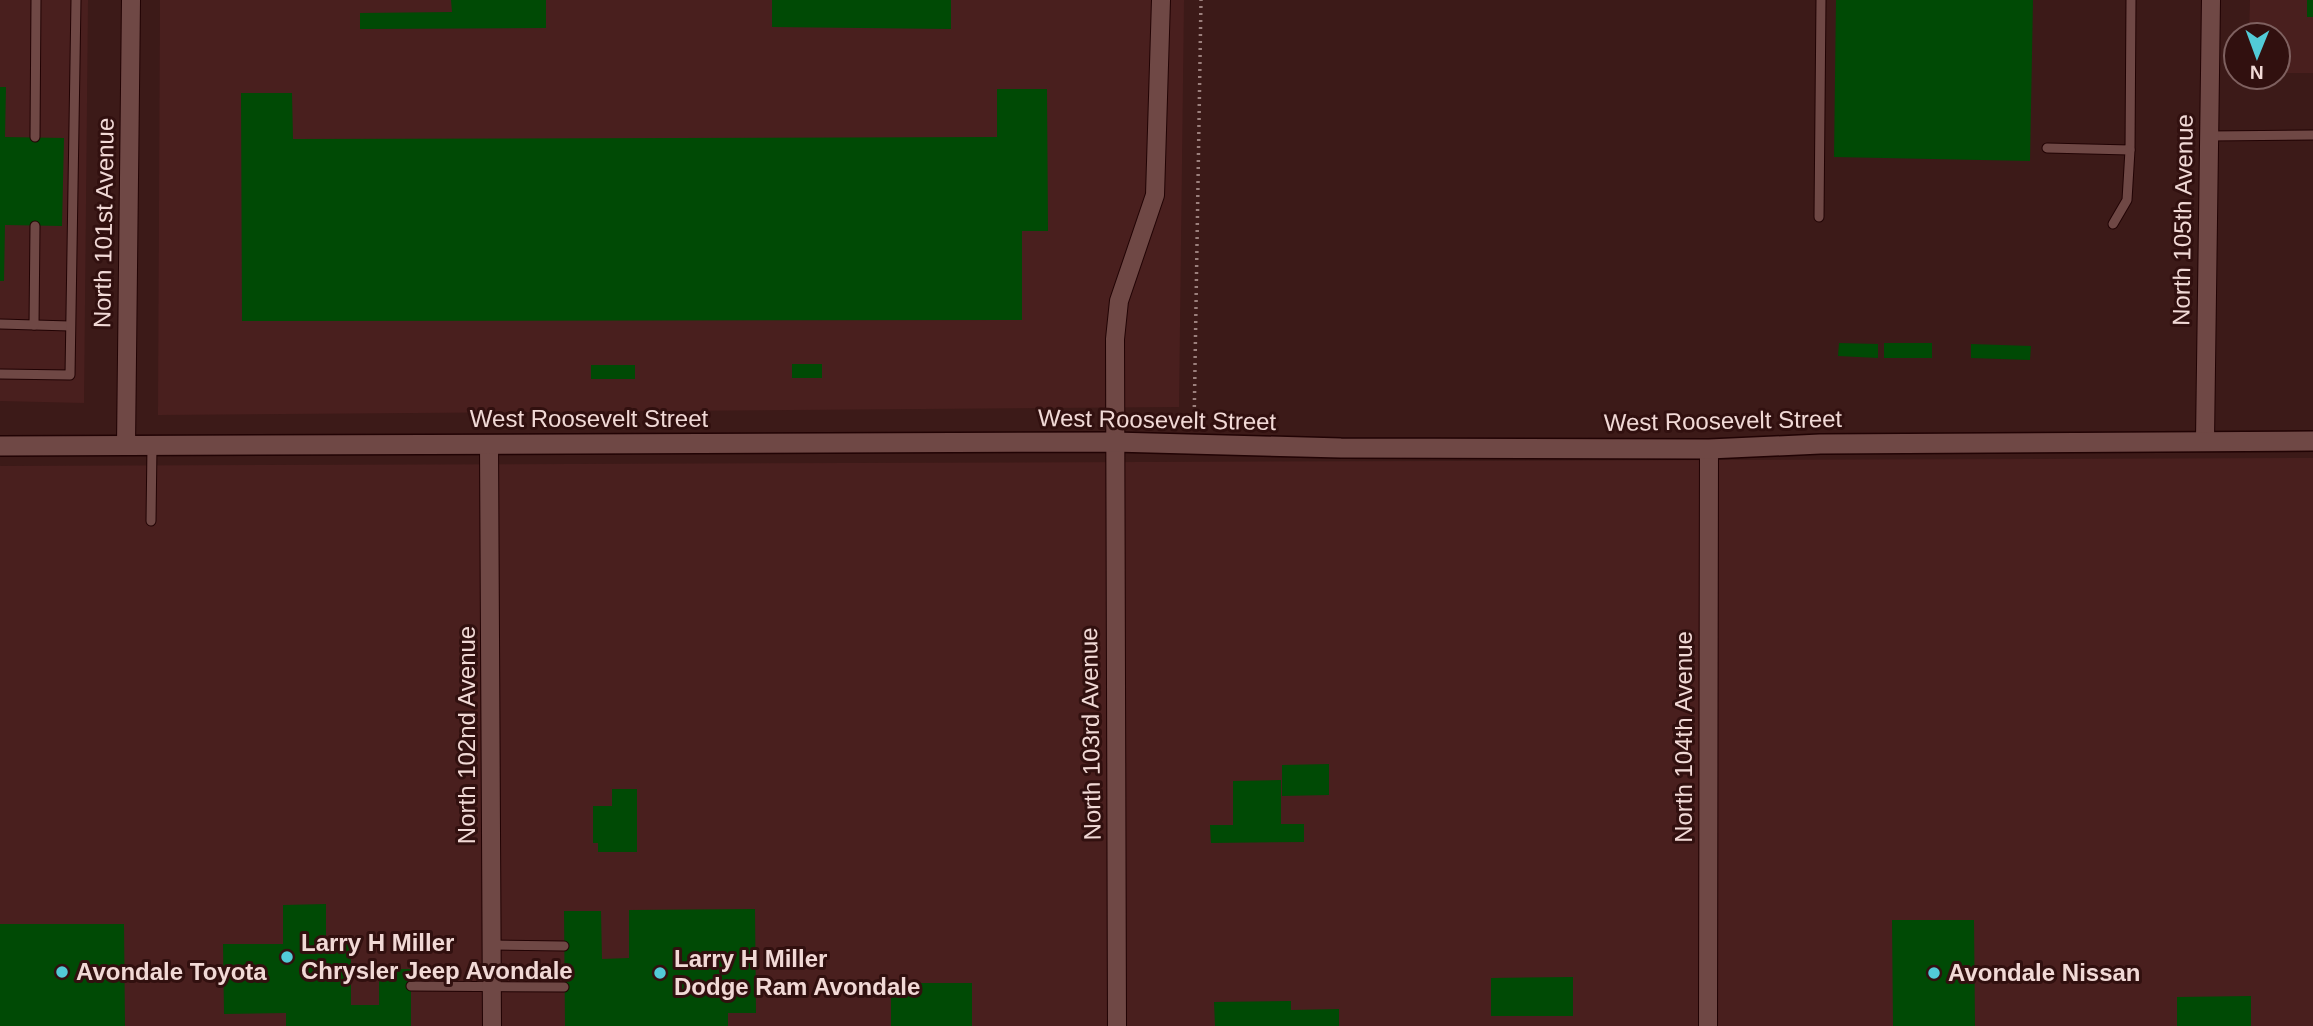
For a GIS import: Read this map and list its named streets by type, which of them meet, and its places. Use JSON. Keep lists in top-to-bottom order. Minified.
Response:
{"streets":{"street":["North 105th Avenue","North 101st Avenue","West Roosevelt Street","North 103rd Avenue","North 102nd Avenue","North 104th Avenue"]},"crossings":[["North 105th Avenue","West Roosevelt Street"],["North 101st Avenue","West Roosevelt Street"],["West Roosevelt Street","North 103rd Avenue"],["West Roosevelt Street","North 102nd Avenue"],["West Roosevelt Street","North 104th Avenue"]],"places":["Larry H Miller Chrysler Jeep Avondale","Avondale Toyota","Larry H Miller Dodge Ram Avondale","Avondale Nissan"],"north":"bottom"}
